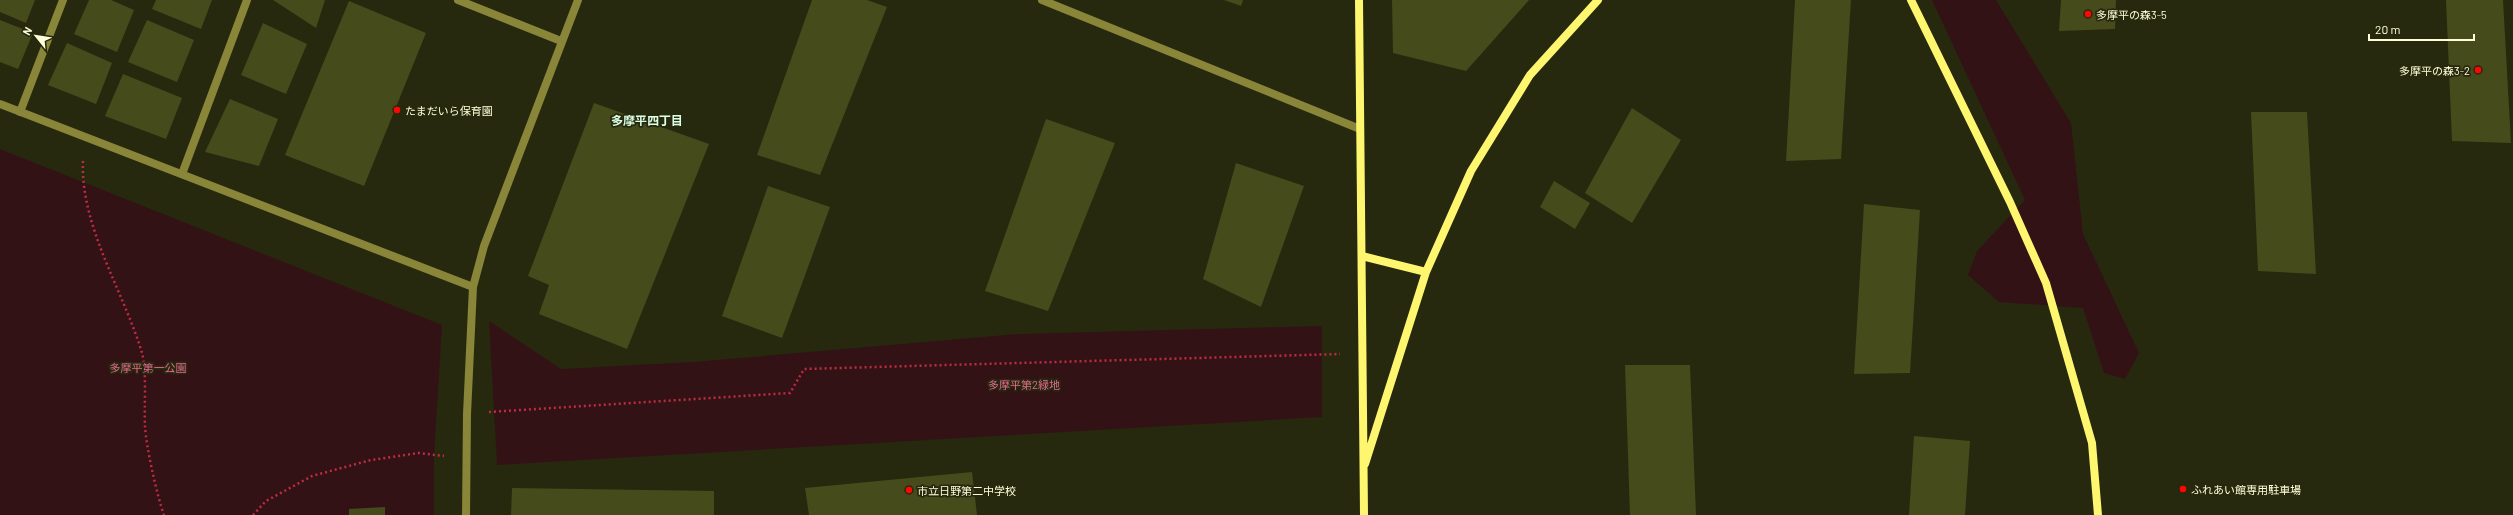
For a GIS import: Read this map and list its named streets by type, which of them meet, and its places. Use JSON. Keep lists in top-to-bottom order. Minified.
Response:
{"districts":["多摩平四丁目"],"parks":["多摩平第一公園","多摩平第2緑地"],"places":["多摩平の森3-5","多摩平の森3-2","たまだいら保育園","ふれあい館専用駐車場","市立日野第二中学校"],"scale_bar":"20 m","north":"top left"}
